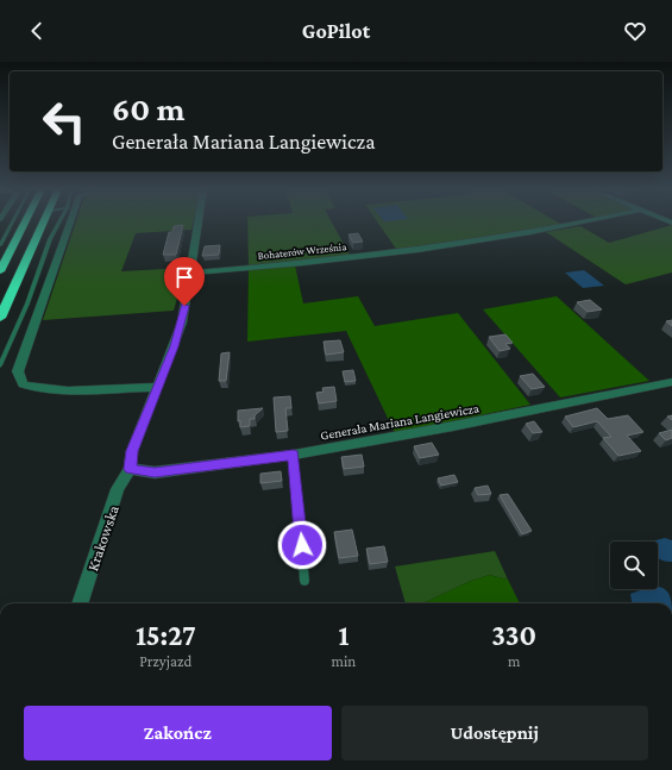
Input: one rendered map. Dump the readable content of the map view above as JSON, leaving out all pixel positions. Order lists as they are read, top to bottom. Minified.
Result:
{"streets":{"street":["Bohaterów Września","Generała Mariana Langiewicza","Krakowska"]},"crossings":[["Bohaterów Września","Krakowska"],["Generała Mariana Langiewicza","Krakowska"]],"page":{"header":"GoPilot","turn":["60 m","Generała Mariana Langiewicza"],"eta":["15:27","Przyjazd","1","min","330","m"],"buttons":["Zakończ","Udostępnij"]}}
